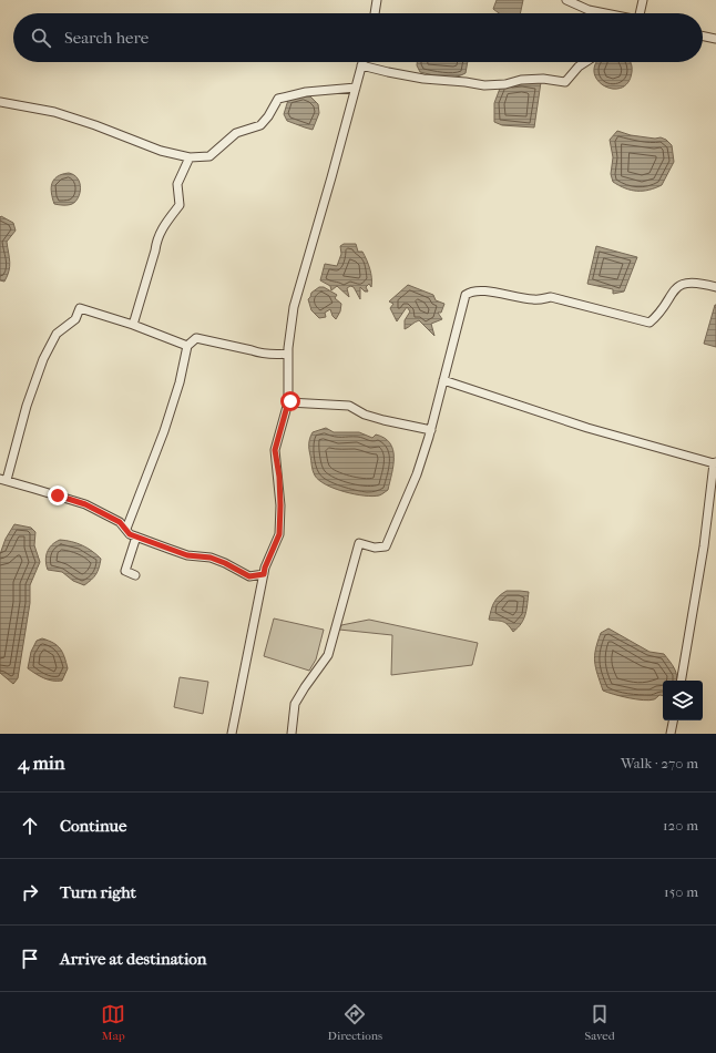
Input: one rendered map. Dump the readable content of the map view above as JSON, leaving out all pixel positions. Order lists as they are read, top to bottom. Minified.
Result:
{"page":{"search":"Search here","heading":["4 min","Walk · 270 m"],"list":[["Continue","120 m"],["Turn right","150 m"],"Arrive at destination"],"nav":["Map","Directions","Saved"]}}
